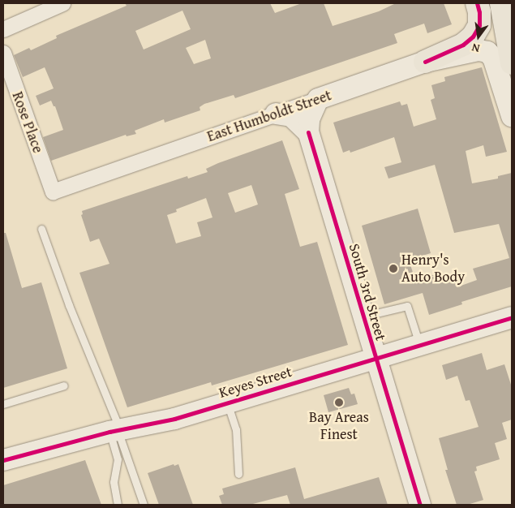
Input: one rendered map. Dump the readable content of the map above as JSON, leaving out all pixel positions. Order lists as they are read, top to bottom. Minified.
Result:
{"streets":{"street":["East Humboldt Street","Rose Place","South 3rd Street","Keyes Street"]},"crossings":[["East Humboldt Street","Rose Place"],["South 3rd Street","Keyes Street"]],"places":["Henry's Auto Body","Bay Areas Finest"],"north":"bottom"}
